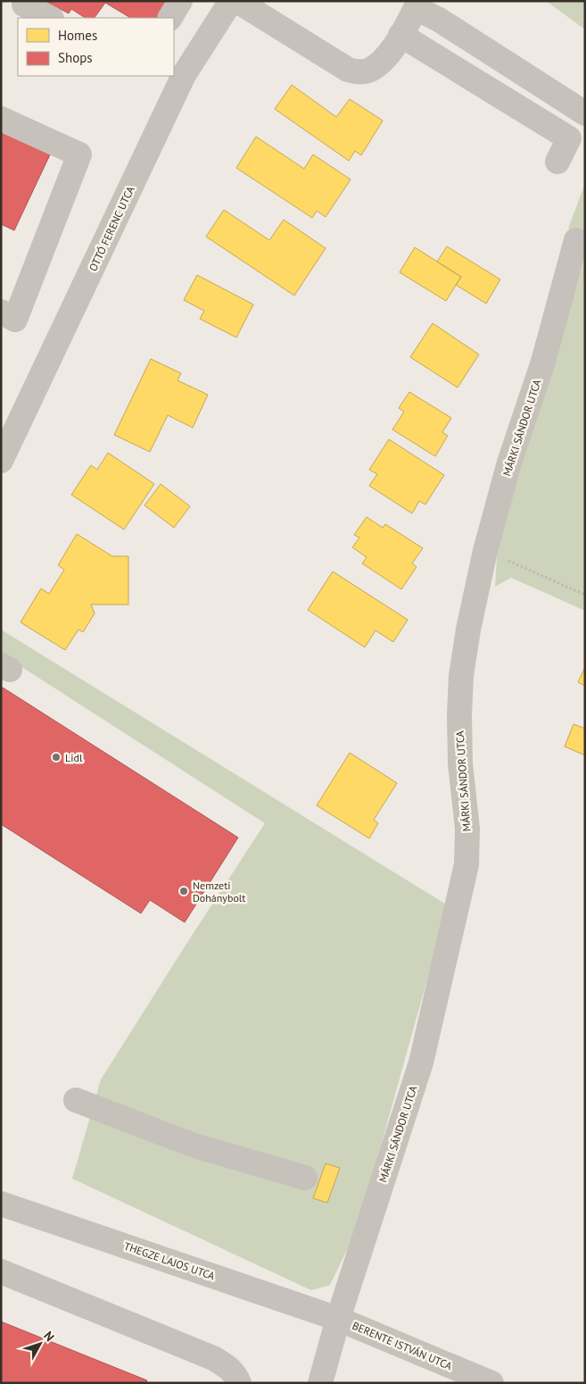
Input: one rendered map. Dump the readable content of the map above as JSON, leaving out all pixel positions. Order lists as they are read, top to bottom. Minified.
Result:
{"streets":{"street":["OTTÓ FERENC UTCA","MÁRKI SÁNDOR UTCA","THEGZE LAJOS UTCA","BERENTE ISTVÁN UTCA"]},"crossings":[["MÁRKI SÁNDOR UTCA","THEGZE LAJOS UTCA"],["MÁRKI SÁNDOR UTCA","BERENTE ISTVÁN UTCA"],["THEGZE LAJOS UTCA","BERENTE ISTVÁN UTCA"]],"places":["Lidl","Nemzeti Dohánybolt"],"legend":["Homes","Shops"],"north":"top right"}
